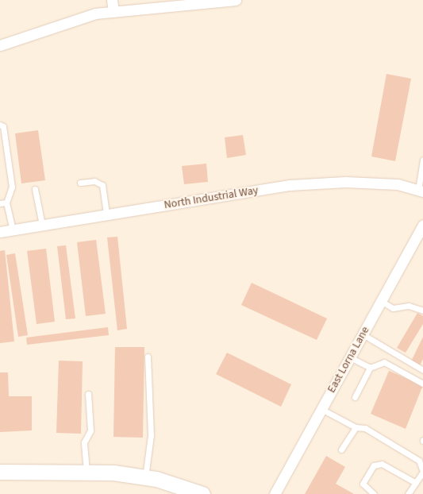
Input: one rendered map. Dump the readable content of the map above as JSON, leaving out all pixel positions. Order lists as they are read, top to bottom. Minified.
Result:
{"streets":{"street":["North Industrial Way","East Lorna Lane"]}}
